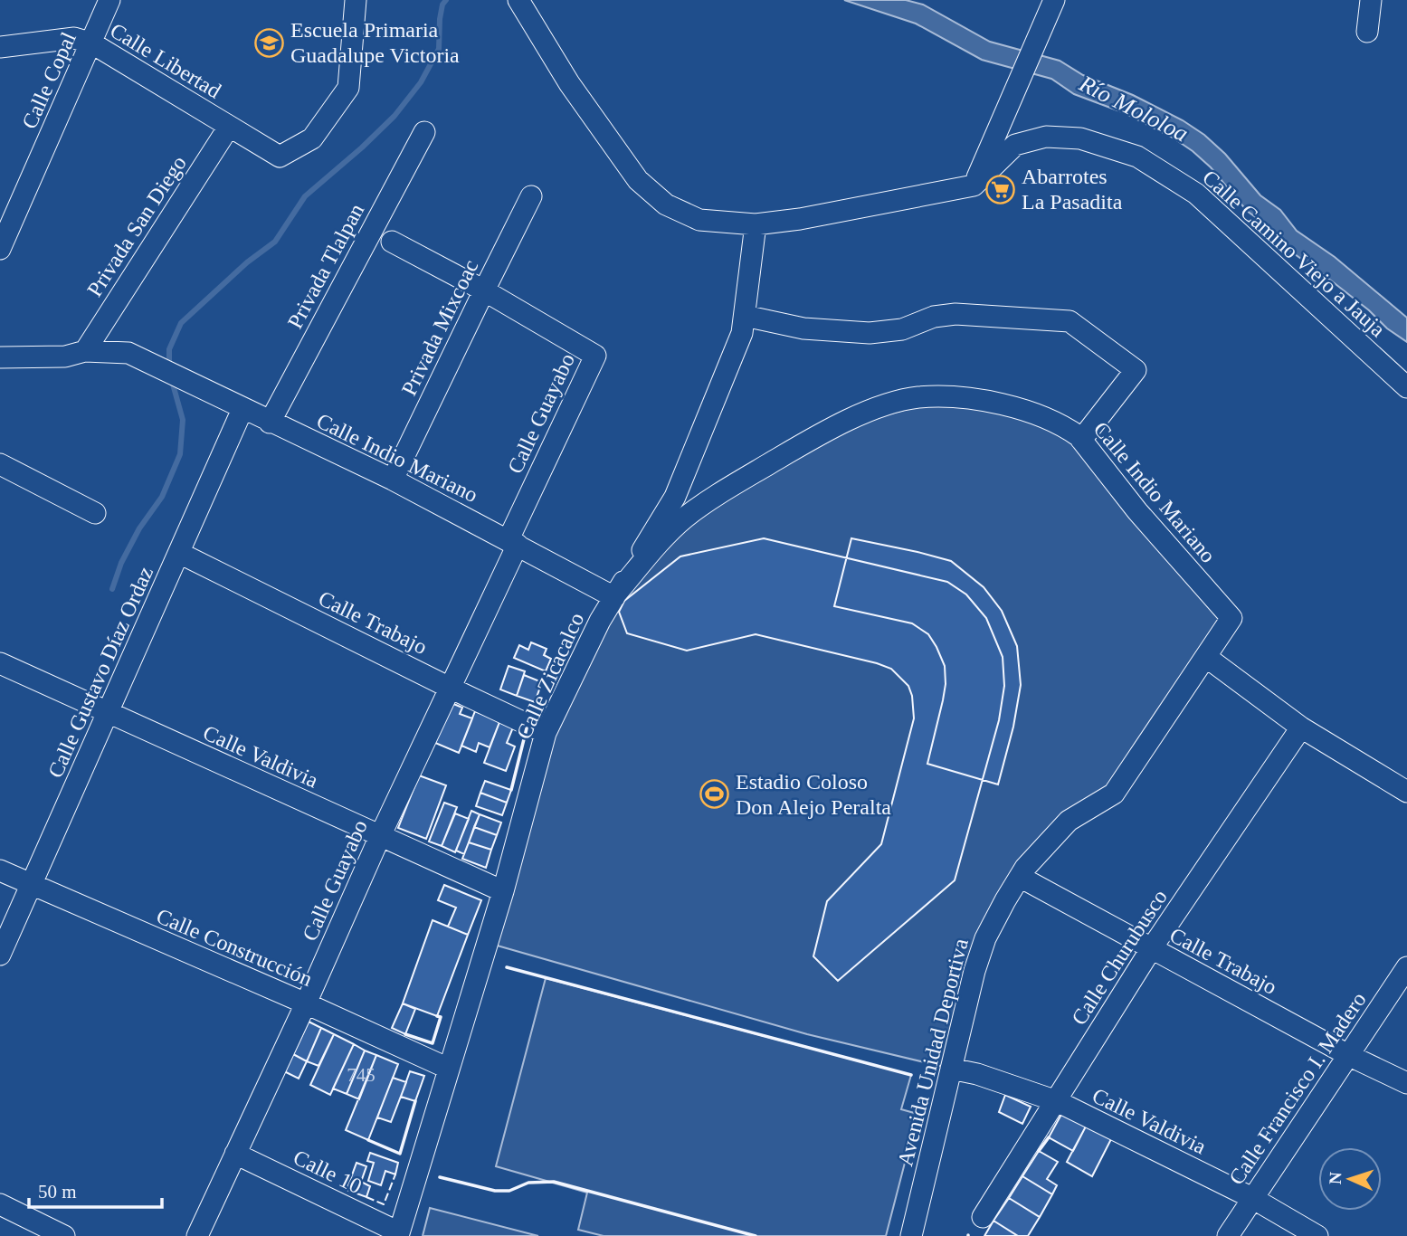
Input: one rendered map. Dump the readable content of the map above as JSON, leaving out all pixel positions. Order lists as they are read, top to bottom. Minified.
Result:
{"streets":{"street":["Calle Libertad","Calle Copal","Privada San Diego","Calle Camino Viejo a Jauja","Privada Tlalpan","Privada Mixcoac","Calle Guayabo","Calle Indio Mariano","Calle Trabajo","Calle Gustavo Díaz Ordaz","Calle Zicacalco","Calle Valdivia","Calle Construcción","Calle Churubusco","Avenida Unidad Deportiva","Calle Francisco I. Madero","Calle 10"]},"crossings":[["Calle Libertad","Calle Copal"],["Calle Libertad","Privada San Diego"],["Privada San Diego","Calle Indio Mariano"],["Privada Tlalpan","Calle Indio Mariano"],["Privada Mixcoac","Calle Guayabo"],["Privada Mixcoac","Calle Indio Mariano"],["Calle Guayabo","Calle Indio Mariano"],["Calle Guayabo","Calle Trabajo"],["Calle Guayabo","Calle Valdivia"],["Calle Guayabo","Calle Construcción"],["Calle Guayabo","Calle 10"],["Calle Indio Mariano","Calle Gustavo Díaz Ordaz"],["Calle Indio Mariano","Calle Zicacalco"],["Calle Indio Mariano","Avenida Unidad Deportiva"],["Calle Trabajo","Calle Gustavo Díaz Ordaz"],["Calle Trabajo","Calle Zicacalco"],["Calle Trabajo","Calle Churubusco"],["Calle Trabajo","Avenida Unidad Deportiva"],["Calle Trabajo","Calle Francisco I. Madero"],["Calle Gustavo Díaz Ordaz","Calle Valdivia"],["Calle Gustavo Díaz Ordaz","Calle Construcción"],["Calle Zicacalco","Calle Valdivia"],["Calle Zicacalco","Calle Construcción"],["Calle Zicacalco","Calle 10"],["Calle Valdivia","Calle Churubusco"],["Calle Valdivia","Avenida Unidad Deportiva"],["Calle Valdivia","Calle Francisco I. Madero"]],"water":["Río Mololoa"],"places":{"school or university":["Escuela Primaria Guadalupe Victoria"],"supermarket":["Abarrotes La Pasadita"],"sports":["Estadio Coloso Don Alejo Peralta"]},"house_numbers":["745"],"scale_bar":"50 m","north":"left"}
